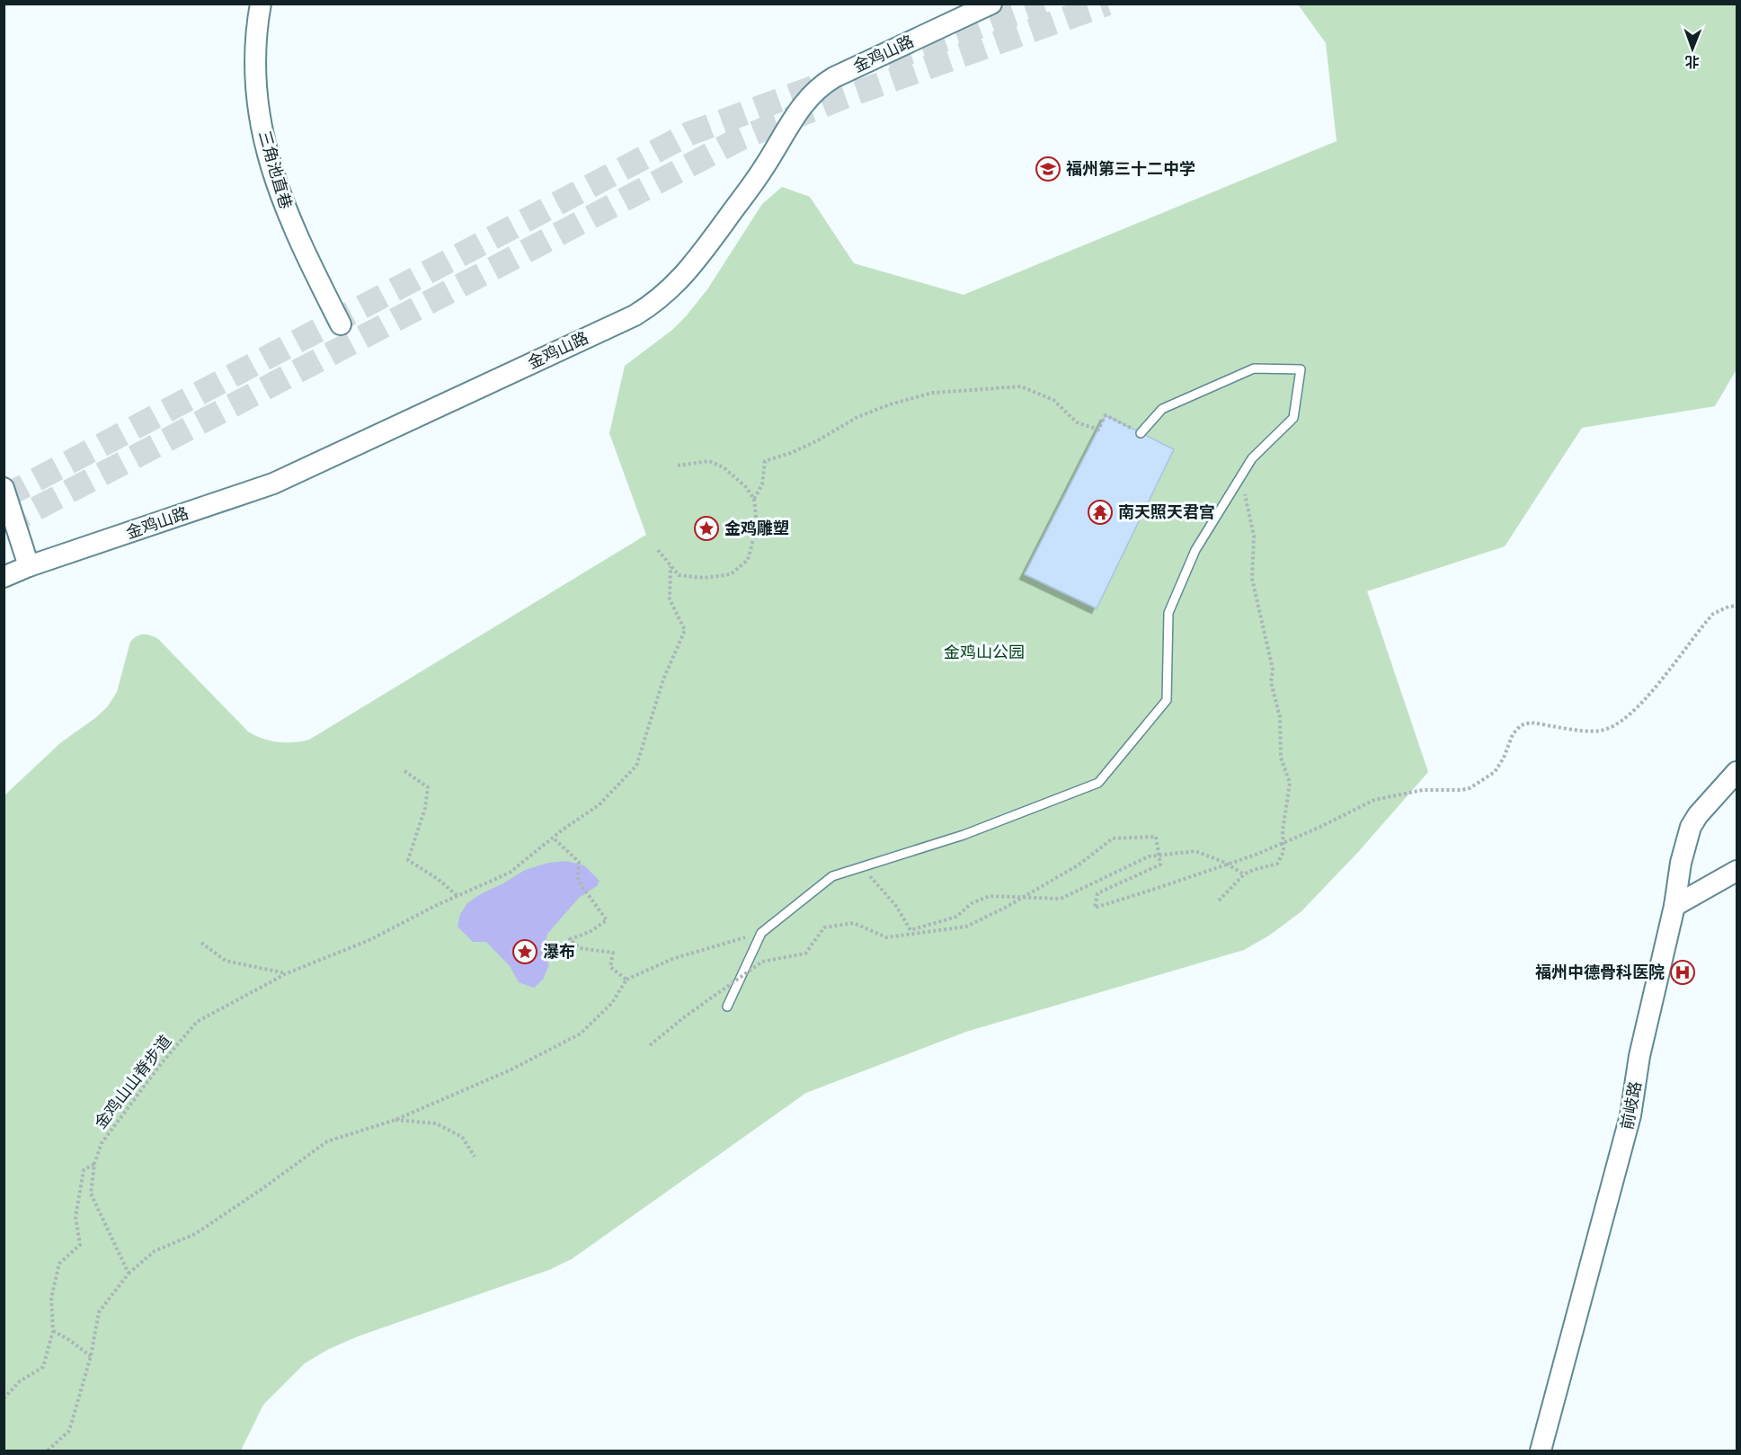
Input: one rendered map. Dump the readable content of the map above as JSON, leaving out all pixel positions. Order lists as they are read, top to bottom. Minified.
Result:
{"streets":{"street":["金鸡山路","三角池直巷","前岐路"],"path":["金鸡山山脊步道"]},"parks":["金鸡山公园"],"places":{"school or university":["福州第三十二中学"],"temple":["南天照天君宫"],"place":["金鸡雕塑","瀑布"],"hospital":["福州中德骨科医院"]},"north":"bottom"}
